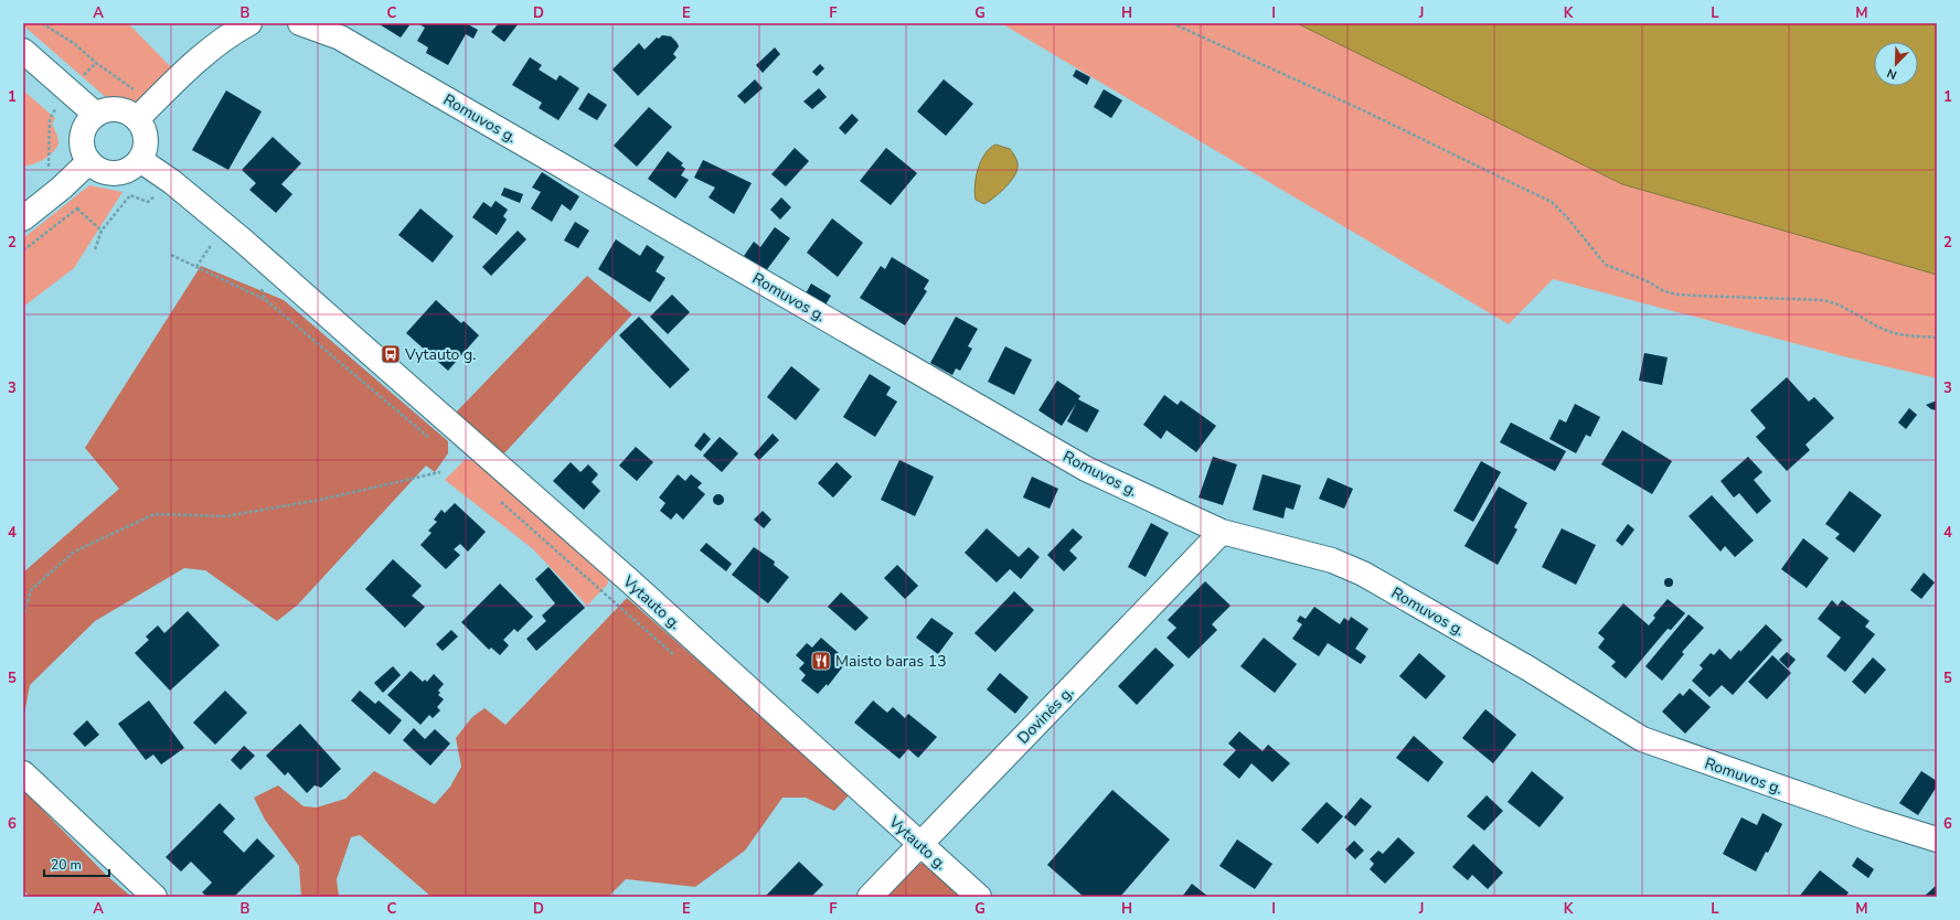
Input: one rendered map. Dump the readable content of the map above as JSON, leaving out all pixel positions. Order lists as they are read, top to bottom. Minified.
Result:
{"streets":{"street":["Romuvos g.","Vytauto g.","Dovinės g."]},"crossings":[["Romuvos g.","Dovinės g."],["Vytauto g.","Dovinės g."]],"places":{"bus stop":["Vytauto g."],"restaurant":["Maisto baras 13"]},"scale_bar":"20 m","north":"bottom left","grid":{"columns":["A","B","C","D","E","F","G","H","I","J","K","L","M"],"rows":["1","2","3","4","5","6"]}}
